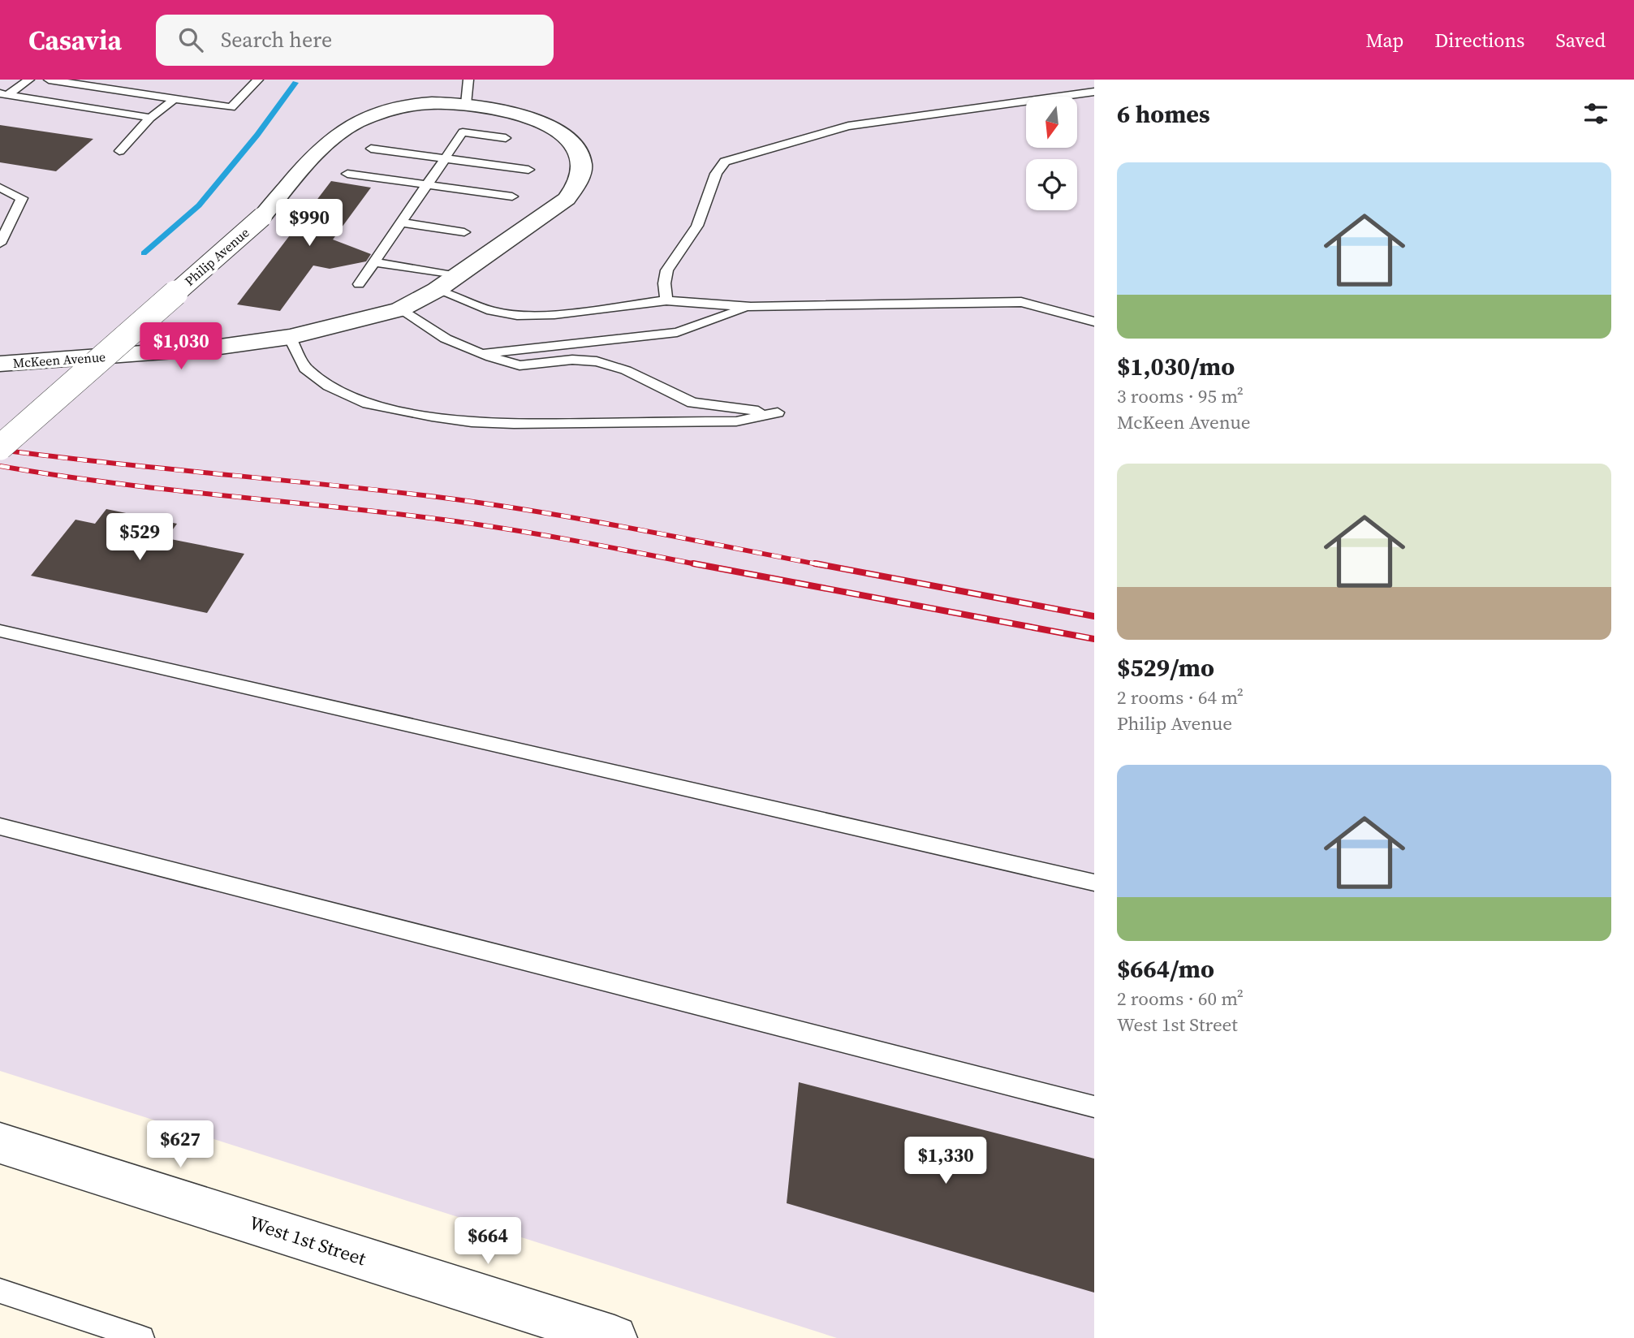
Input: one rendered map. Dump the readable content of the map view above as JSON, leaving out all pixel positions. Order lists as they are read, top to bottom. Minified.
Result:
{"streets":{"street":["Philip Avenue","McKeen Avenue","West 1st Street"]},"crossings":[["Philip Avenue","McKeen Avenue"]],"north":"bottom","page":{"header":"Casavia","search":"Search here","nav":["Map","Directions","Saved"],"heading":"6 homes","list":[{"name":"$1,030/mo","note":"3 rooms · 95 m² · McKeen Avenue"},{"name":"$529/mo","note":"2 rooms · 64 m² · Philip Avenue"},{"name":"$664/mo","note":"2 rooms · 60 m² · West 1st Street"}],"price":["$990","$1,030","$529","$627","$1,330","$664"]}}
